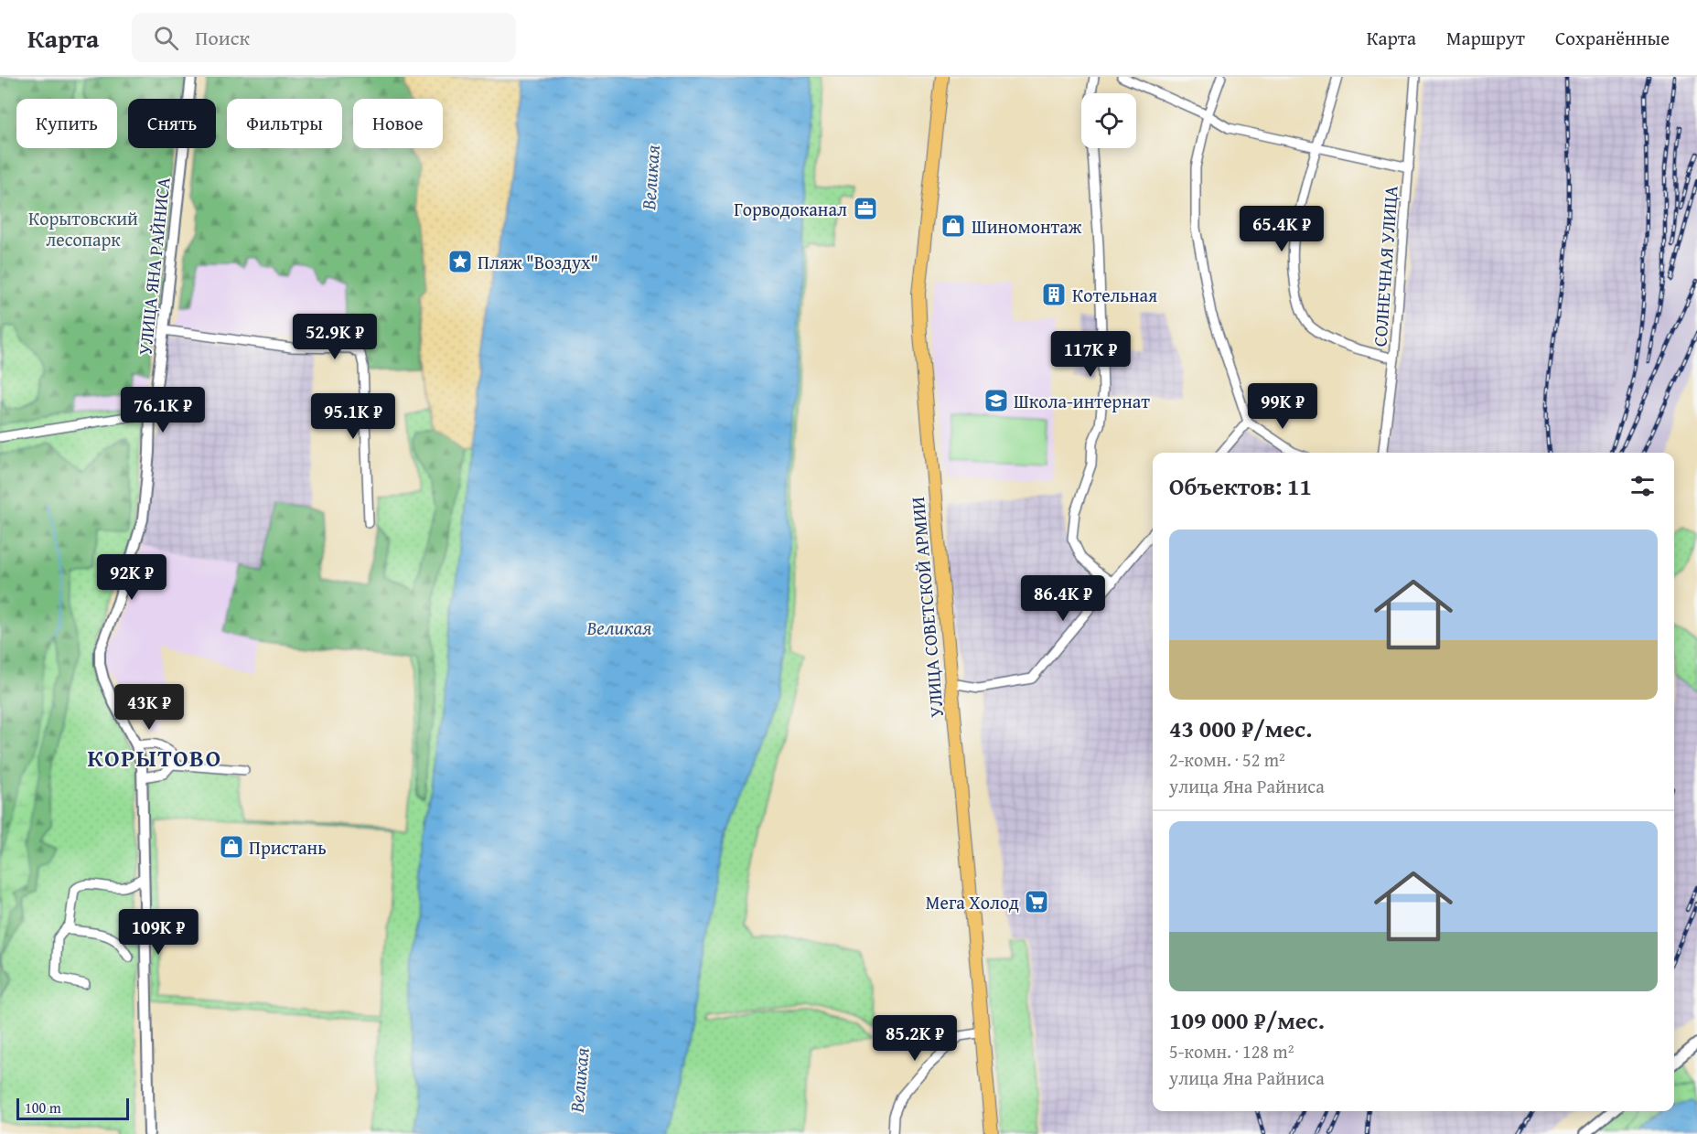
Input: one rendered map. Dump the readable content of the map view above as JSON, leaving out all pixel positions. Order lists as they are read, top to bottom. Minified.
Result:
{"streets":{"main road":["УЛИЦА СОВЕТСКОЙ АРМИИ"],"street":["УЛИЦА ЯНА РАЙНИСА","СОЛНЕЧНАЯ УЛИЦА"]},"districts":["КОРЫТОВО"],"water":["Великая"],"parks":["Корытовский лесопарк"],"places":{"office":["Горводоканал"],"shop":["Шиномонтаж","Пристань"],"place":["Пляж \"Воздух\""],"building":["Котельная"],"school or university":["Школа-интернат"],"supermarket":["Мега Холод"]},"scale_bar":"100 m","page":{"header":"Карта","search":"Поиск","nav":["Карта","Маршрут","Сохранённые"],"chip":["Купить","Снять","Фильтры","Новое"],"price":["65.4K ₽","52.9K ₽","117K ₽","99K ₽","76.1K ₽","95.1K ₽","92K ₽","86.4K ₽","43K ₽","109K ₽","85.2K ₽"],"heading":"Объектов: 11","list":[{"name":"43 000 ₽/мес.","note":"2-комн. · 52 m² · улица Яна Райниса"},{"name":"109 000 ₽/мес.","note":"5-комн. · 128 m² · улица Яна Райниса"}],"scale":"100 m"}}
